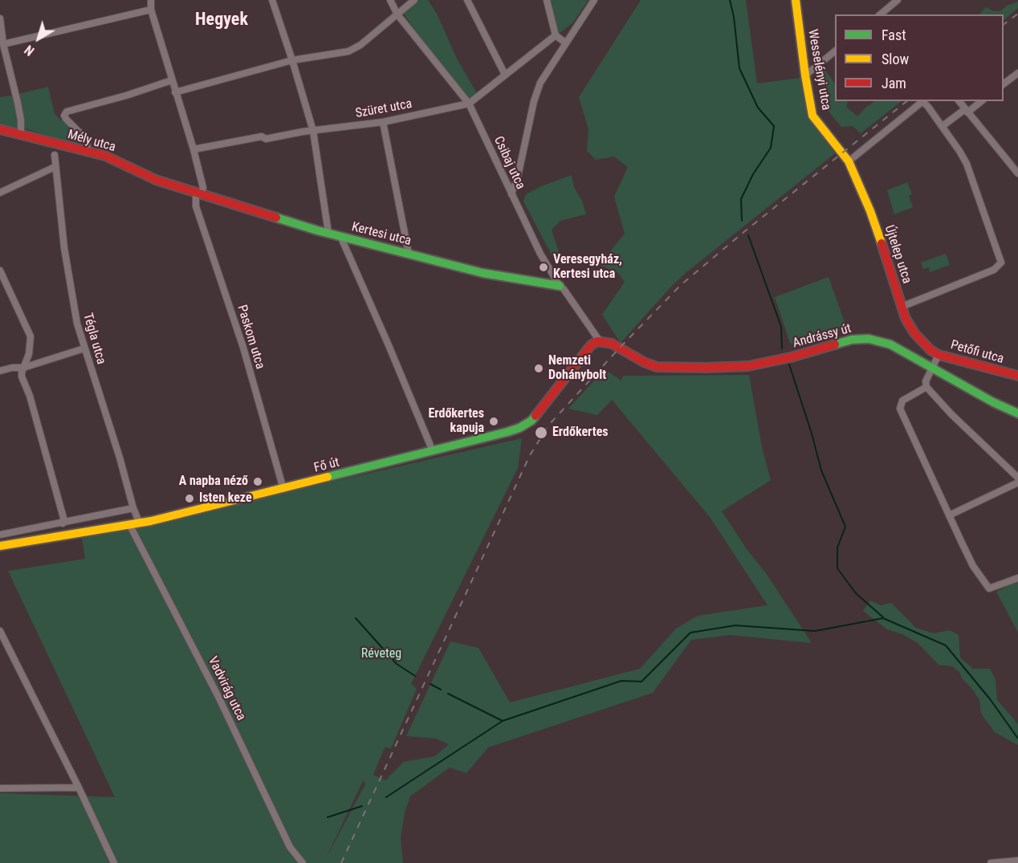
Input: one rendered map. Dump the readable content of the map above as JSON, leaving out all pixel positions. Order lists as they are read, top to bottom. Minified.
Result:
{"streets":{"main road":["Wesselényi utca","Mély utca","Kertesi utca","Újtelep utca","Andrássy út","Petőfi utca","Fő út"],"street":["Szüret utca","Csibaj utca","Paskom utca","Tégla utca","Vadvirág utca"]},"crossings":[["Wesselényi utca","Újtelep utca"],["Szüret utca","Csibaj utca"],["Szüret utca","Paskom utca"],["Mély utca","Kertesi utca"],["Mély utca","Paskom utca"],["Csibaj utca","Kertesi utca"],["Csibaj utca","Andrássy út"],["Csibaj utca","Fő út"],["Kertesi utca","Paskom utca"],["Újtelep utca","Petőfi utca"],["Andrássy út","Fő út"],["Paskom utca","Fő út"],["Tégla utca","Fő út"],["Fő út","Vadvirág utca"]],"districts":["Hegyek"],"parks":["Réveteg"],"places":["Veresegyház, Kertesi utca","Nemzeti Dohánybolt","Erdőkertes kapuja","Erdőkertes","A napba néző","Isten keze"],"legend":["Fast","Slow","Jam"],"north":"bottom left"}
